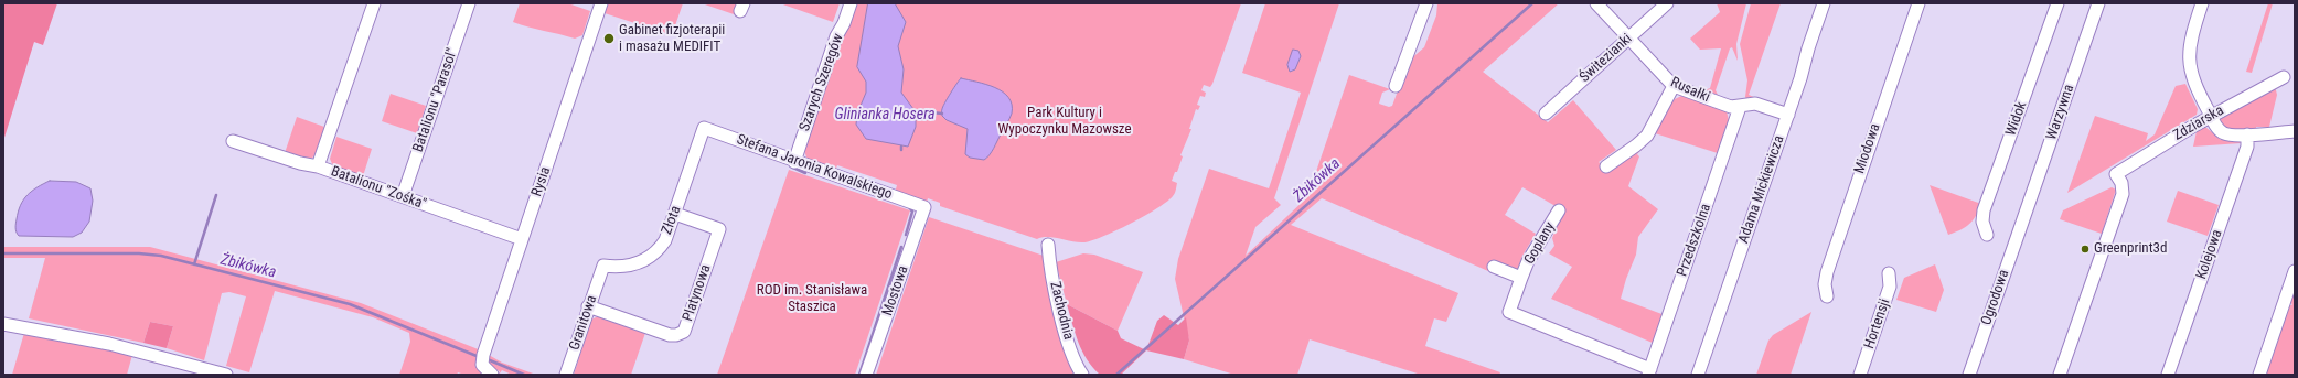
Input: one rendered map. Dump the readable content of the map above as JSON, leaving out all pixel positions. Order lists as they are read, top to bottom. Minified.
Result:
{"streets":{"street":["Świtezianki","Szarych Szeregów","Rusałki","Batalionu \"Parasol\"","Warzywna","Widok","Zdziarska","Miodowa","Stefana Jaronia Kowalskiego","Rysia","Batalionu \"Zośka\"","Adama Mickiewicza","Złota","Przedszkolna","Goplany","Kolejowa","Mostowa","Platynowa","Ogrodowa","Zachodnia","Granitowa","Hortensji"]},"crossings":[["Świtezianki","Rusałki"],["Szarych Szeregów","Stefana Jaronia Kowalskiego"],["Rusałki","Adama Mickiewicza"],["Rusałki","Przedszkolna"],["Batalionu \"Parasol\"","Batalionu \"Zośka\""],["Warzywna","Ogrodowa"],["Stefana Jaronia Kowalskiego","Złota"],["Stefana Jaronia Kowalskiego","Mostowa"],["Rysia","Batalionu \"Zośka\""],["Złota","Platynowa"],["Złota","Granitowa"],["Platynowa","Granitowa"]],"water":["Glinianka Hosera","Żbikówka"],"parks":["Park Kultury i Wypoczynku Mazowsze","ROD im. Stanisława Staszica"],"places":["Gabinet fizjoterapii i masażu MEDIFIT","Greenprint3d"]}
